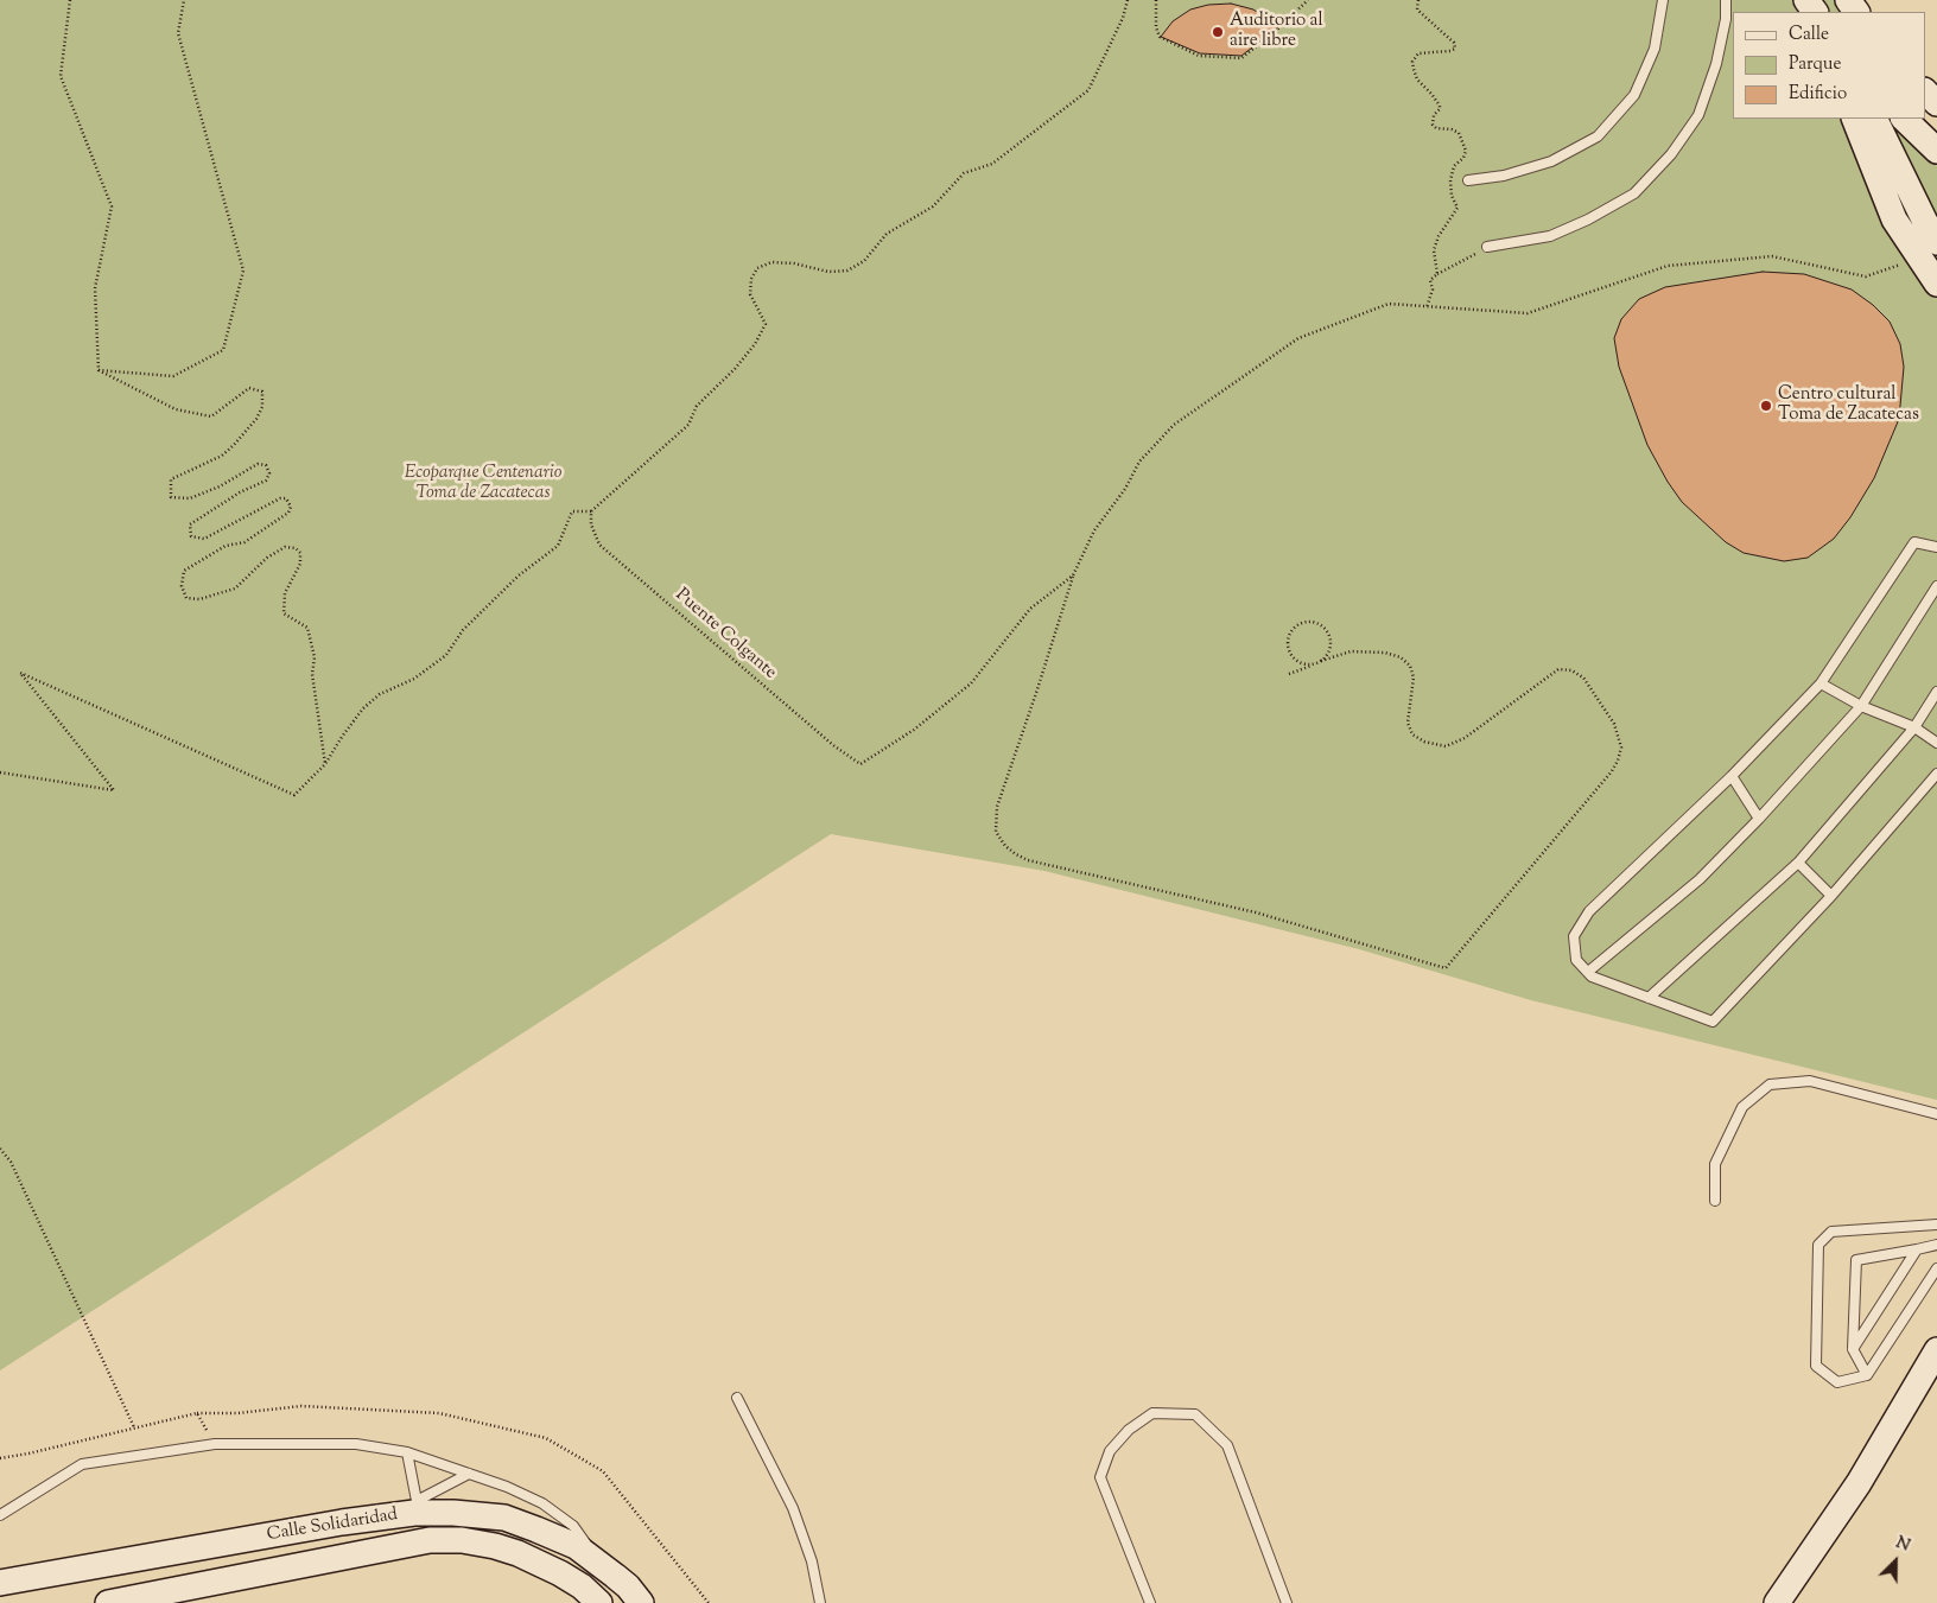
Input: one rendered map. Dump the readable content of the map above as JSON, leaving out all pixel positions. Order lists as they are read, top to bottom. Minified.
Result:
{"streets":{"main road":["Calle Solidaridad"],"path":["Puente Colgante"]},"parks":["Ecoparque Centenario Toma de Zacatecas"],"places":["Auditorio al aire libre","Centro cultural Toma de Zacatecas"],"legend":["Calle","Parque","Edificio"],"north":"top right"}
